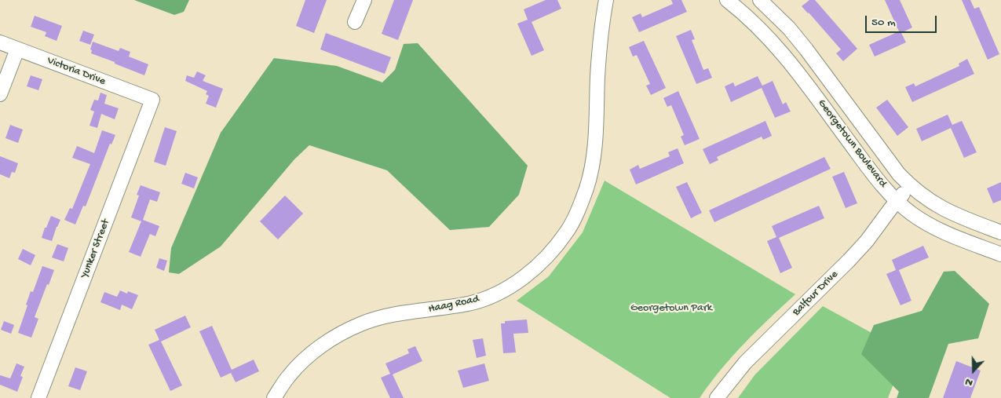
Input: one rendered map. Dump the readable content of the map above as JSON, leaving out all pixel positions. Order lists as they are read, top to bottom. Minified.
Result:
{"streets":{"street":["Victoria Drive","Georgetown Boulevard","Yunker Street","Balfour Drive","Haag Road"]},"crossings":[["Victoria Drive","Yunker Street"],["Georgetown Boulevard","Balfour Drive"]],"parks":["Georgetown Park"],"scale_bar":"50 m","north":"bottom"}
